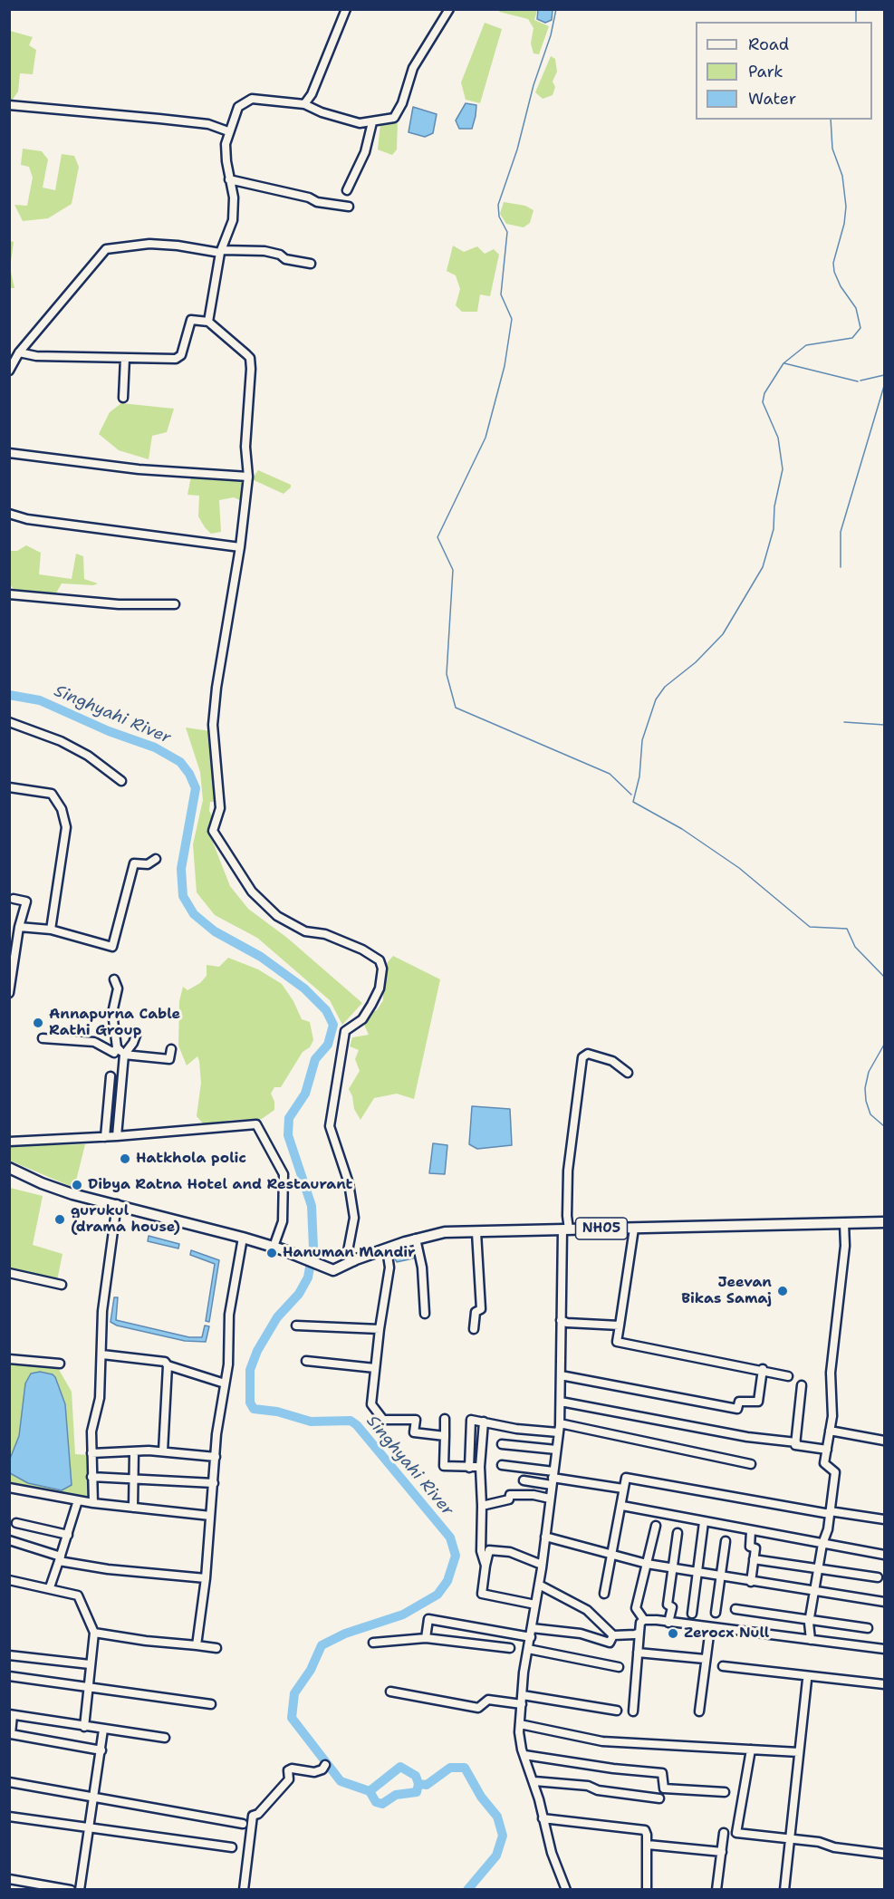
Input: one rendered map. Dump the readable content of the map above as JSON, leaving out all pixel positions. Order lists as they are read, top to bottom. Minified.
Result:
{"streets":{"main road":["NH05"]},"water":["Singhyahi River"],"places":["Annapurna Cable Rathi Group","Hatkhola polic","Dibya Ratna Hotel and Restaurant","gurukul (drama house)","Hanuman Mandir","Jeevan Bikas Samaj","Zerocx Null"],"legend":["Road","Park","Water"]}
